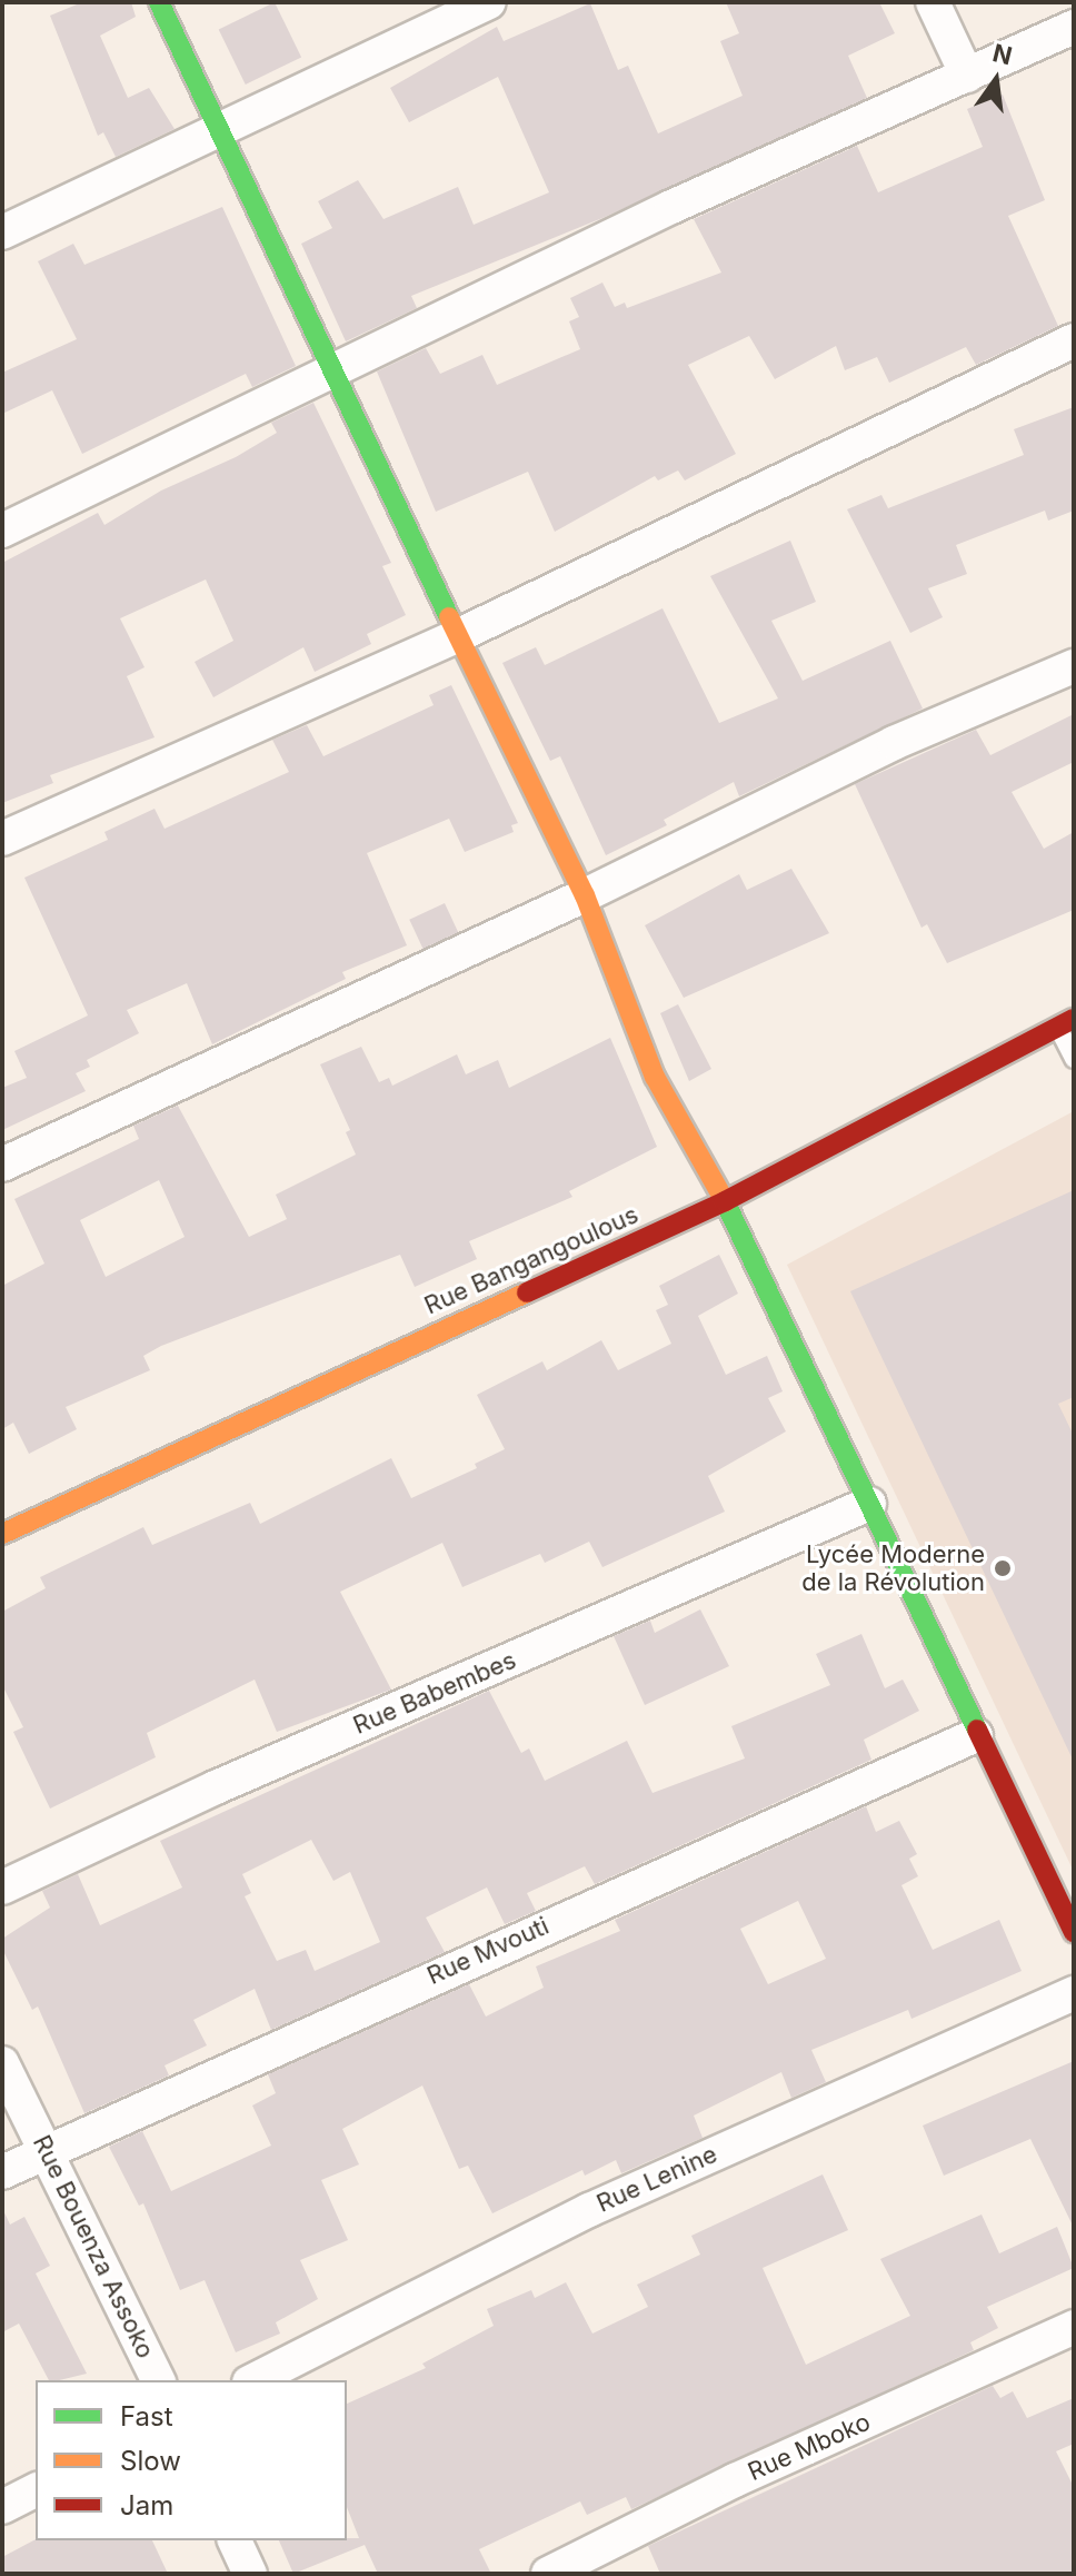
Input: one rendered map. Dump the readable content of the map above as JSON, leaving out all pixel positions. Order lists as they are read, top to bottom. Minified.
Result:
{"streets":{"street":["Rue Bangangoulous","Rue Babembes","Rue Mvouti","Rue Lenine","Rue Bouenza Assoko","Rue Mboko"]},"crossings":[["Rue Mvouti","Rue Bouenza Assoko"]],"places":["Lycée Moderne de la Révolution"],"legend":["Fast","Slow","Jam"],"north":"top"}
